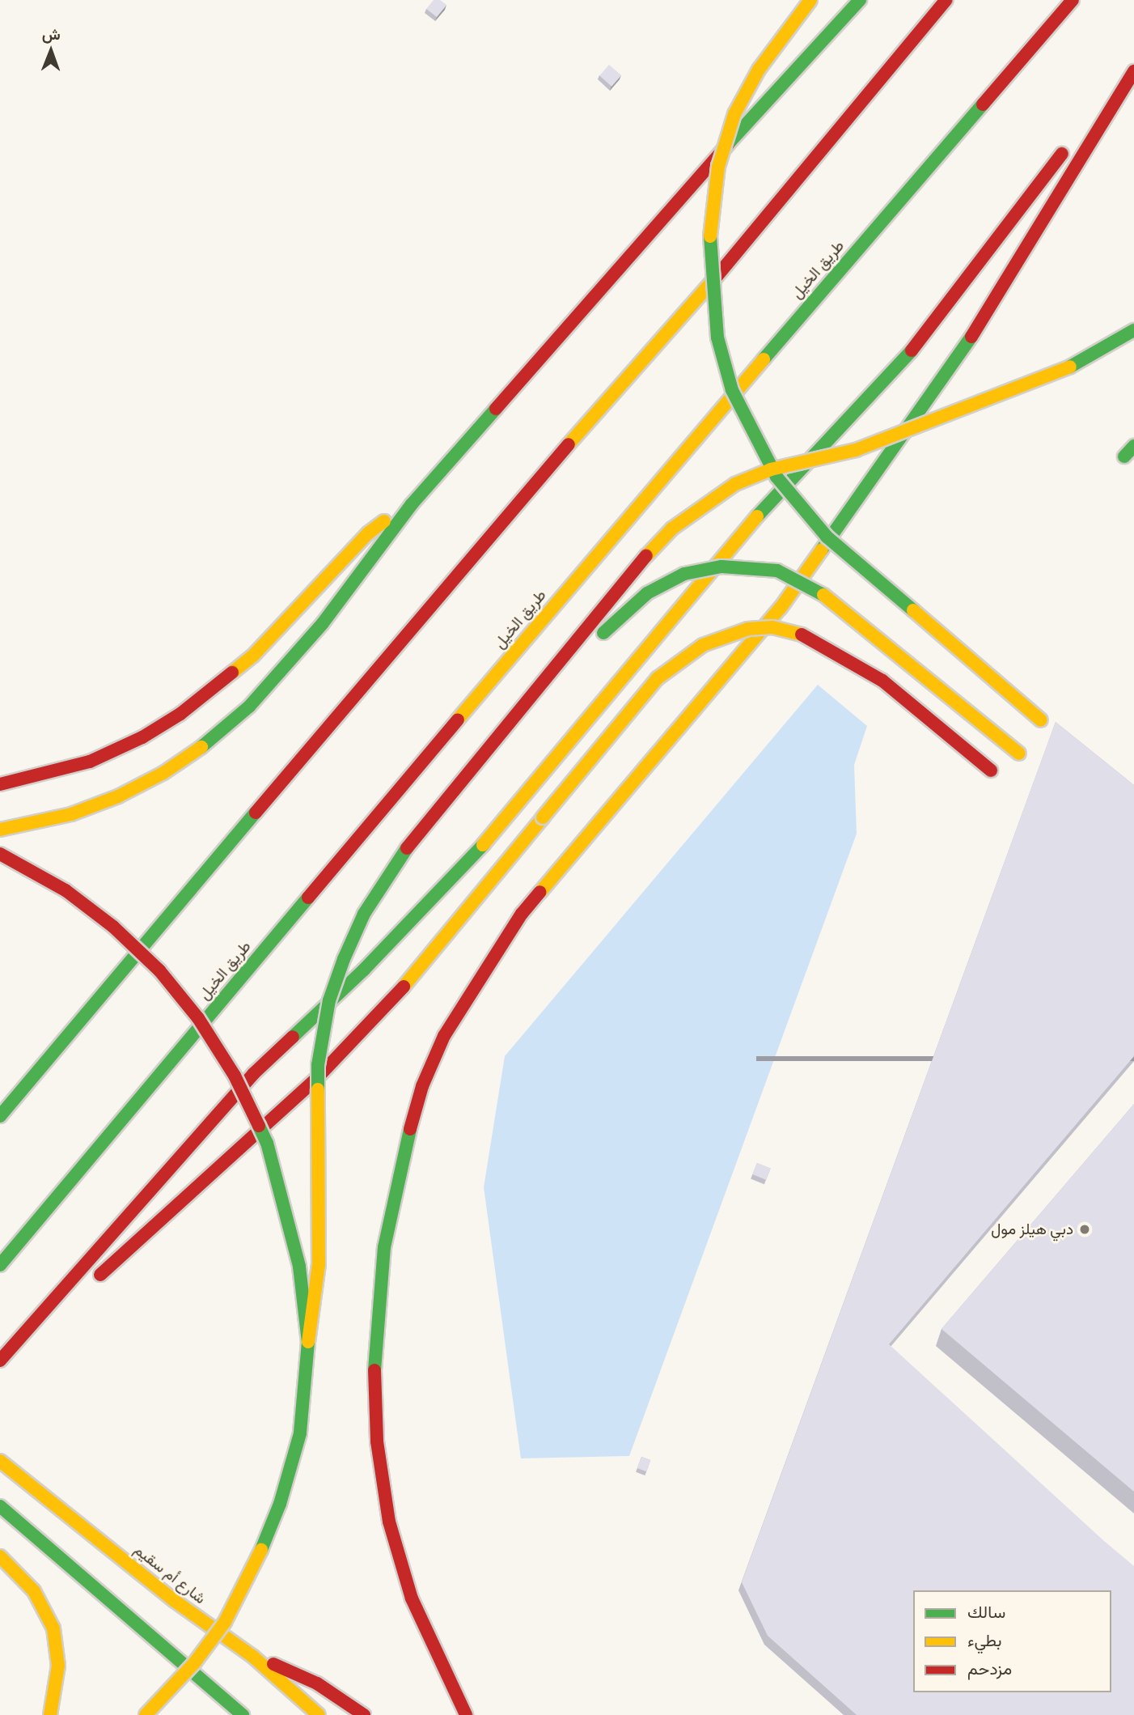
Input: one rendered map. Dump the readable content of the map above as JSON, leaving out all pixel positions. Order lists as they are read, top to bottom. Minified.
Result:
{"streets":{"main road":["طريق الخيل","شارع أم سقيم"]},"places":["دبي هيلز مول"],"legend":["سالك","بطيء","مزدحم"],"north":"top"}
